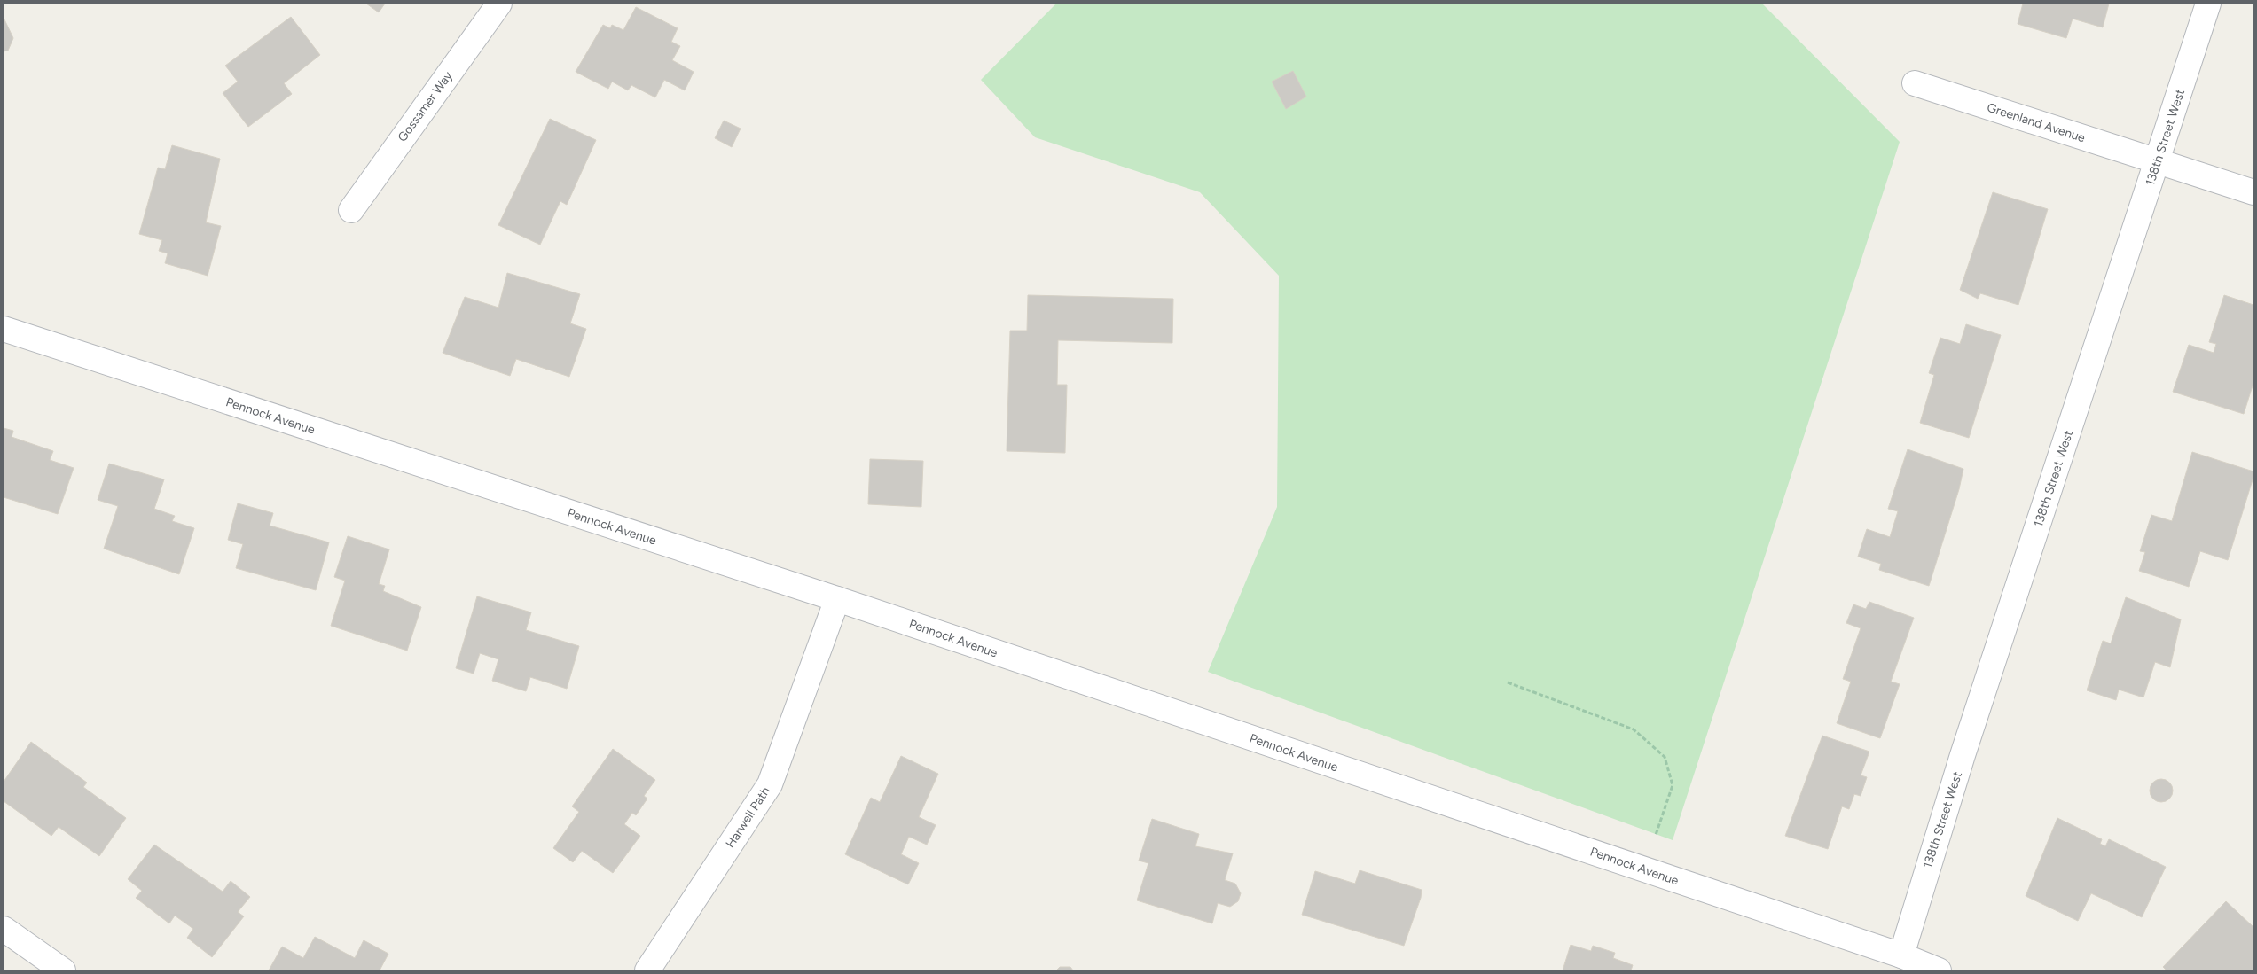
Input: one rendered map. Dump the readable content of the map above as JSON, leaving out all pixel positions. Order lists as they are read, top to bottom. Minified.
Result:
{"streets":{"street":["Gossamer Way","Greenland Avenue","138th Street West","Pennock Avenue","Harwell Path"]},"crossings":[["Greenland Avenue","138th Street West"],["138th Street West","Pennock Avenue"],["Pennock Avenue","Harwell Path"]]}
